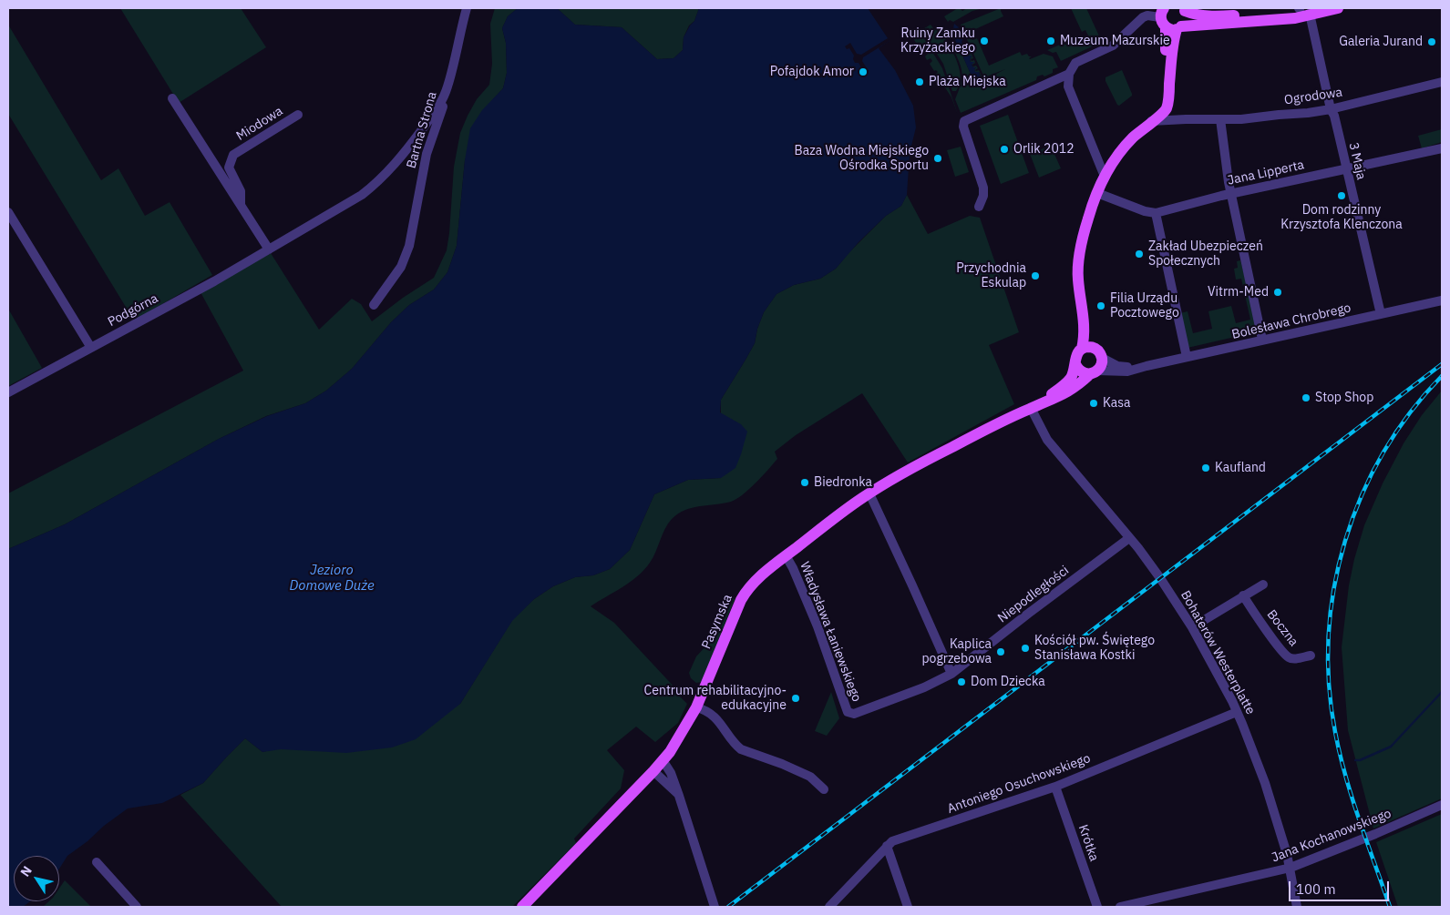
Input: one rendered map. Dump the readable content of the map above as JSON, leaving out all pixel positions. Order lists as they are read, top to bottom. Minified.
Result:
{"streets":{"main road":["Pasymska"],"street":["Ogrodowa","Miodowa","Bartna Strona","3 Maja","Jana Lipperta","Podgórna","Bolesława Chrobrego","Niepodległości","Boczna","Władysława Łaniewskiego","Bohaterów Westerplatte","Antoniego Osuchowskiego","Jana Kochanowskiego","Krótka"]},"crossings":[["Ogrodowa","3 Maja"],["Bartna Strona","Podgórna"],["3 Maja","Jana Lipperta"],["3 Maja","Bolesława Chrobrego"],["Bolesława Chrobrego","Pasymska"],["Niepodległości","Władysława Łaniewskiego"],["Niepodległości","Bohaterów Westerplatte"],["Pasymska","Władysława Łaniewskiego"],["Pasymska","Bohaterów Westerplatte"],["Bohaterów Westerplatte","Antoniego Osuchowskiego"],["Bohaterów Westerplatte","Jana Kochanowskiego"],["Antoniego Osuchowskiego","Krótka"]],"water":["Jezioro Domowe Duże"],"places":["Ruiny Zamku Krzyżackiego","Muzeum Mazurskie","Galeria Jurand","Pofajdok Amor","Plaża Miejska","Orlik 2012","Baza Wodna Miejskiego Ośrodka Sportu","Dom rodzinny Krzysztofa Klenczona","Zakład Ubezpieczeń Społecznych","Przychodnia Eskulap","Vitrm-Med","Filia Urządu Pocztowego","Stop Shop","Kasa","Kaufland","Biedronka","Kościół pw. Świętego Stanisława Kostki","Kaplica pogrzebowa","Dom Dziecka","Centrum rehabilitacyjno- edukacyjne"],"scale_bar":"100 m","north":"top left"}
